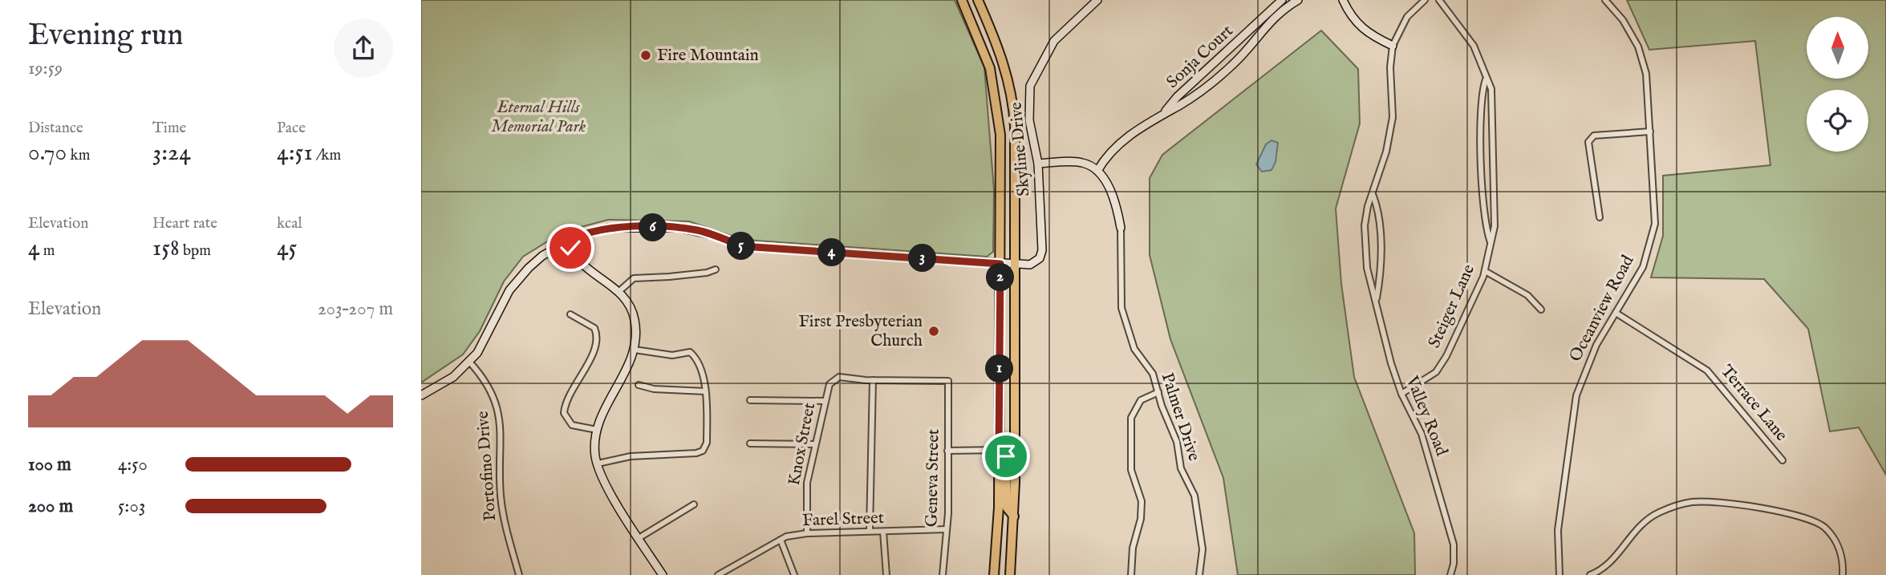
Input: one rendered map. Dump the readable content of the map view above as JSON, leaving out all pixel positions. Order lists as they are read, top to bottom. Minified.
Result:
{"streets":{"street":["Sonja Court","Skyline Drive","Steiger Lane","Oceanview Road","Terrace Lane","Valley Road","Palmer Drive","Knox Street","Portofino Drive","Geneva Street","Farel Street"]},"crossings":[["Sonja Court","Palmer Drive"],["Steiger Lane","Valley Road"],["Oceanview Road","Terrace Lane"],["Knox Street","Geneva Street"],["Knox Street","Farel Street"],["Geneva Street","Farel Street"]],"parks":["Eternal Hills Memorial Park"],"places":["Fire Mountain","First Presbyterian Church"],"north":"top","page":{"heading":["Evening run","19:59"],"stats":[["Distance","0.70 km"],["Time","3:24"],["Pace","4:51 /km"],["Elevation","4 m"],["Heart rate","158 bpm"],["kcal","45"]],"pins":["6","5","4","3","2","1"],"chart":["Elevation","203–207 m"],"list":[{"name":"100 m","note":"4:50"},{"name":"200 m","note":"5:03"}]}}
